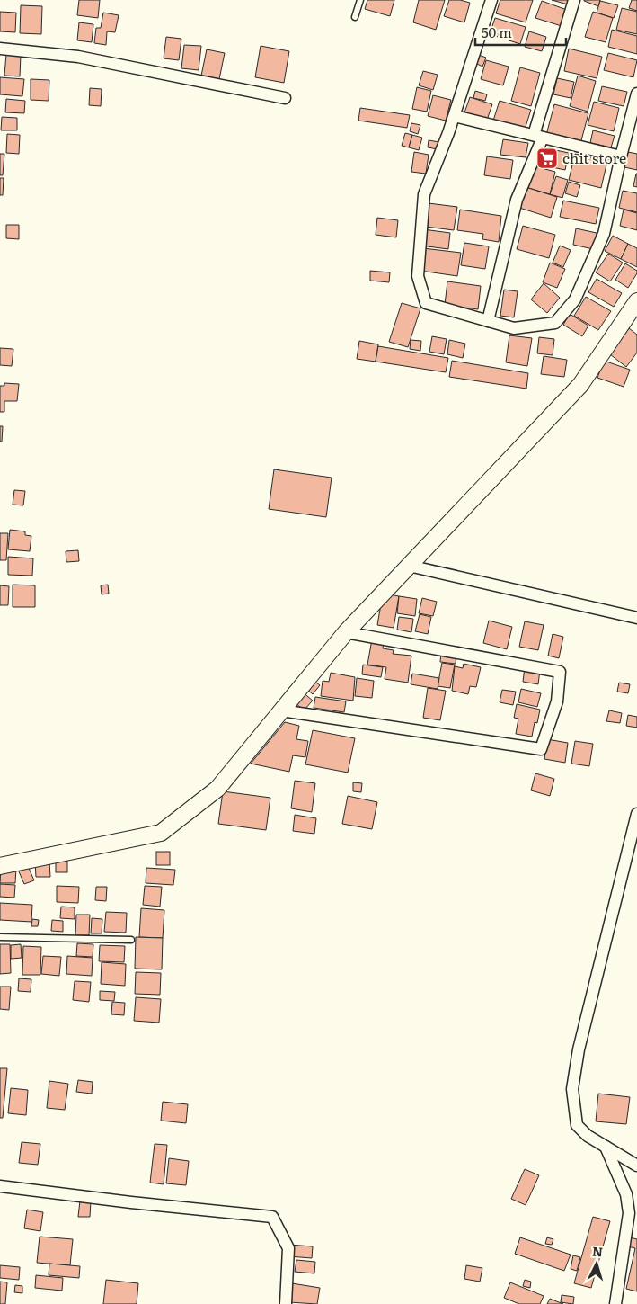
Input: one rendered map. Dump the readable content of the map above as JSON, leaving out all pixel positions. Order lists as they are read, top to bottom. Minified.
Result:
{"places":{"supermarket":["chit store"]},"scale_bar":"50 m","north":"top"}
